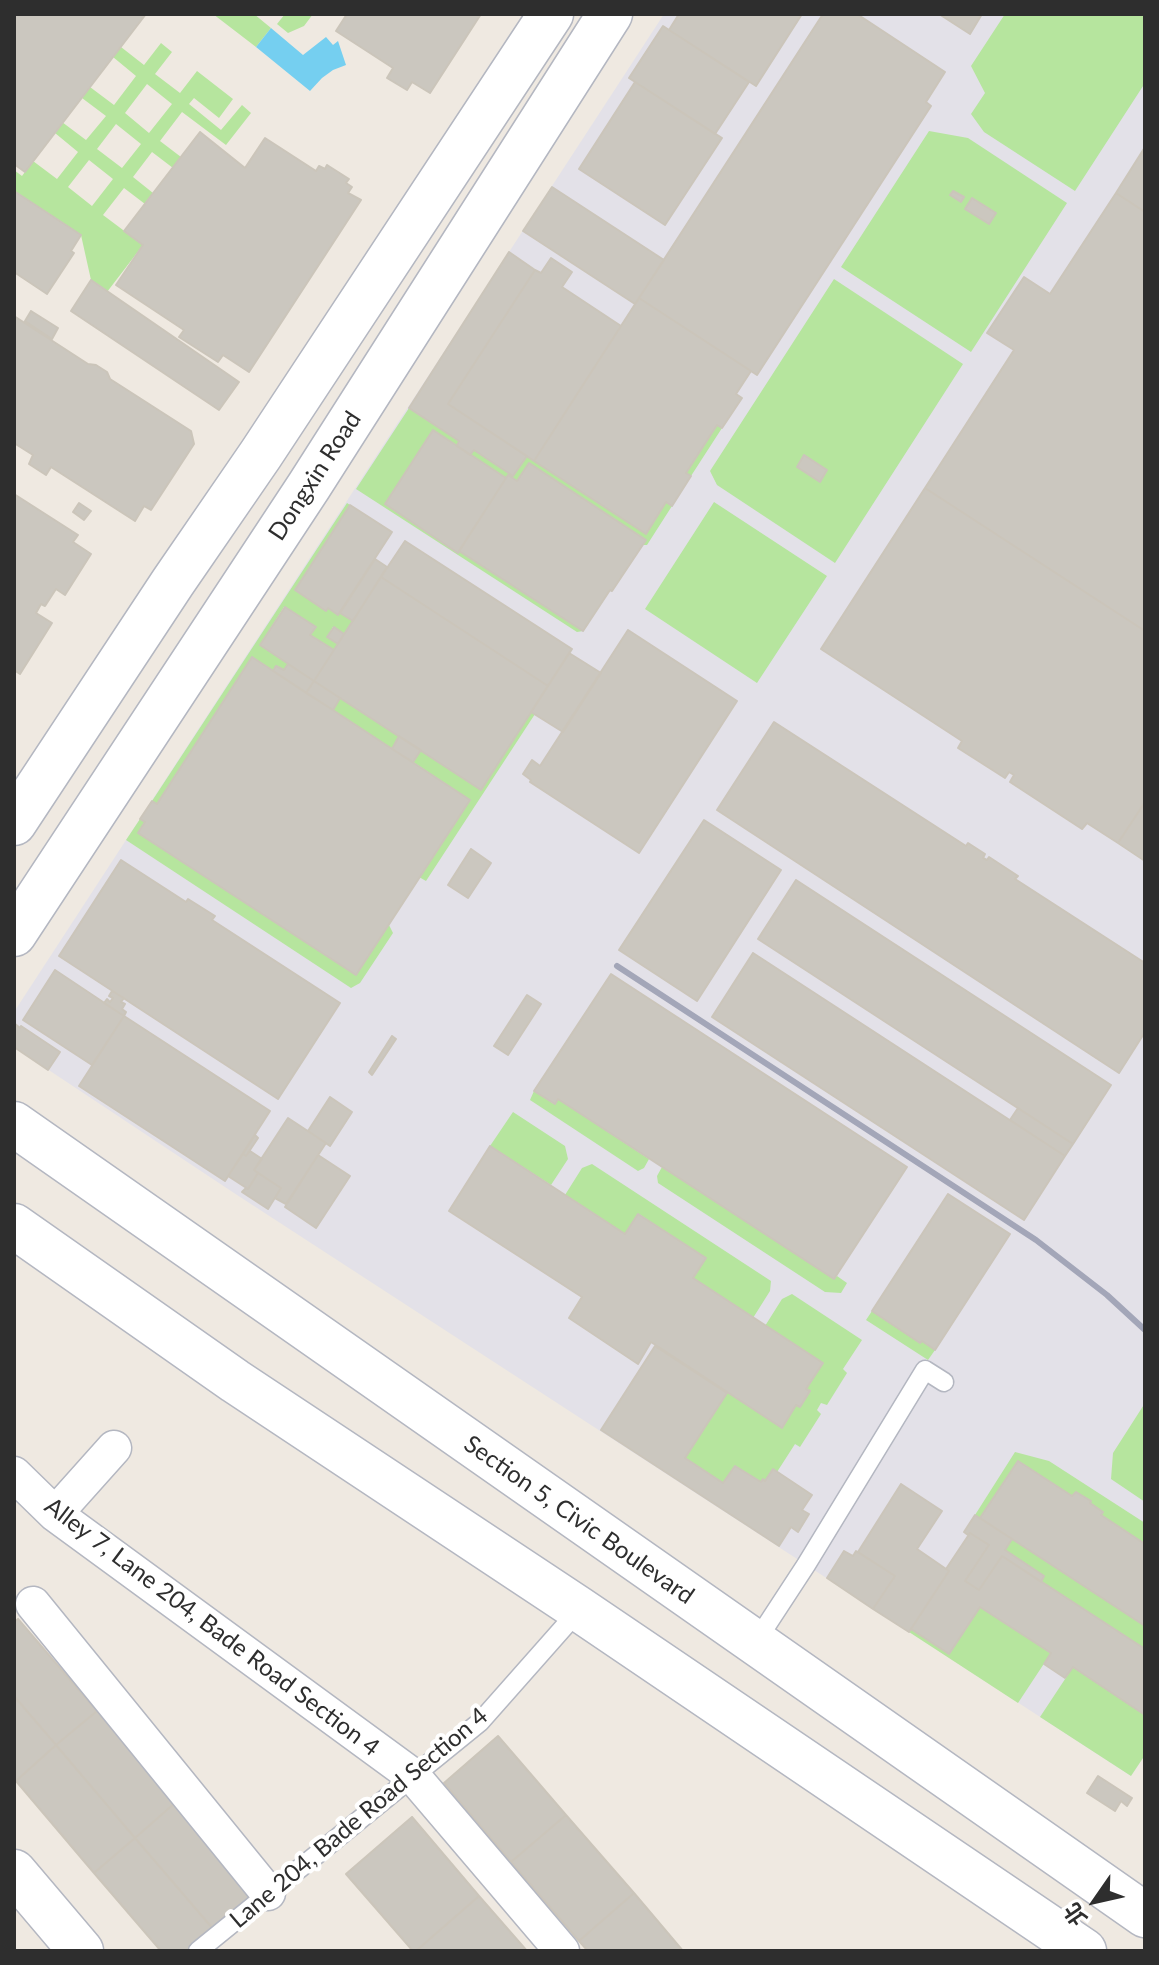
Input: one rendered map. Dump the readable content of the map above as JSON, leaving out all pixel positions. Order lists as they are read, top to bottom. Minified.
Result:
{"streets":{"street":["Dongxin Road","Section 5, Civic Boulevard","Alley 7, Lane 204, Bade Road Section 4"],"lane":["Lane 204, Bade Road Section 4"]},"crossings":[["Alley 7, Lane 204, Bade Road Section 4","Lane 204, Bade Road Section 4"]],"north":"bottom left"}
